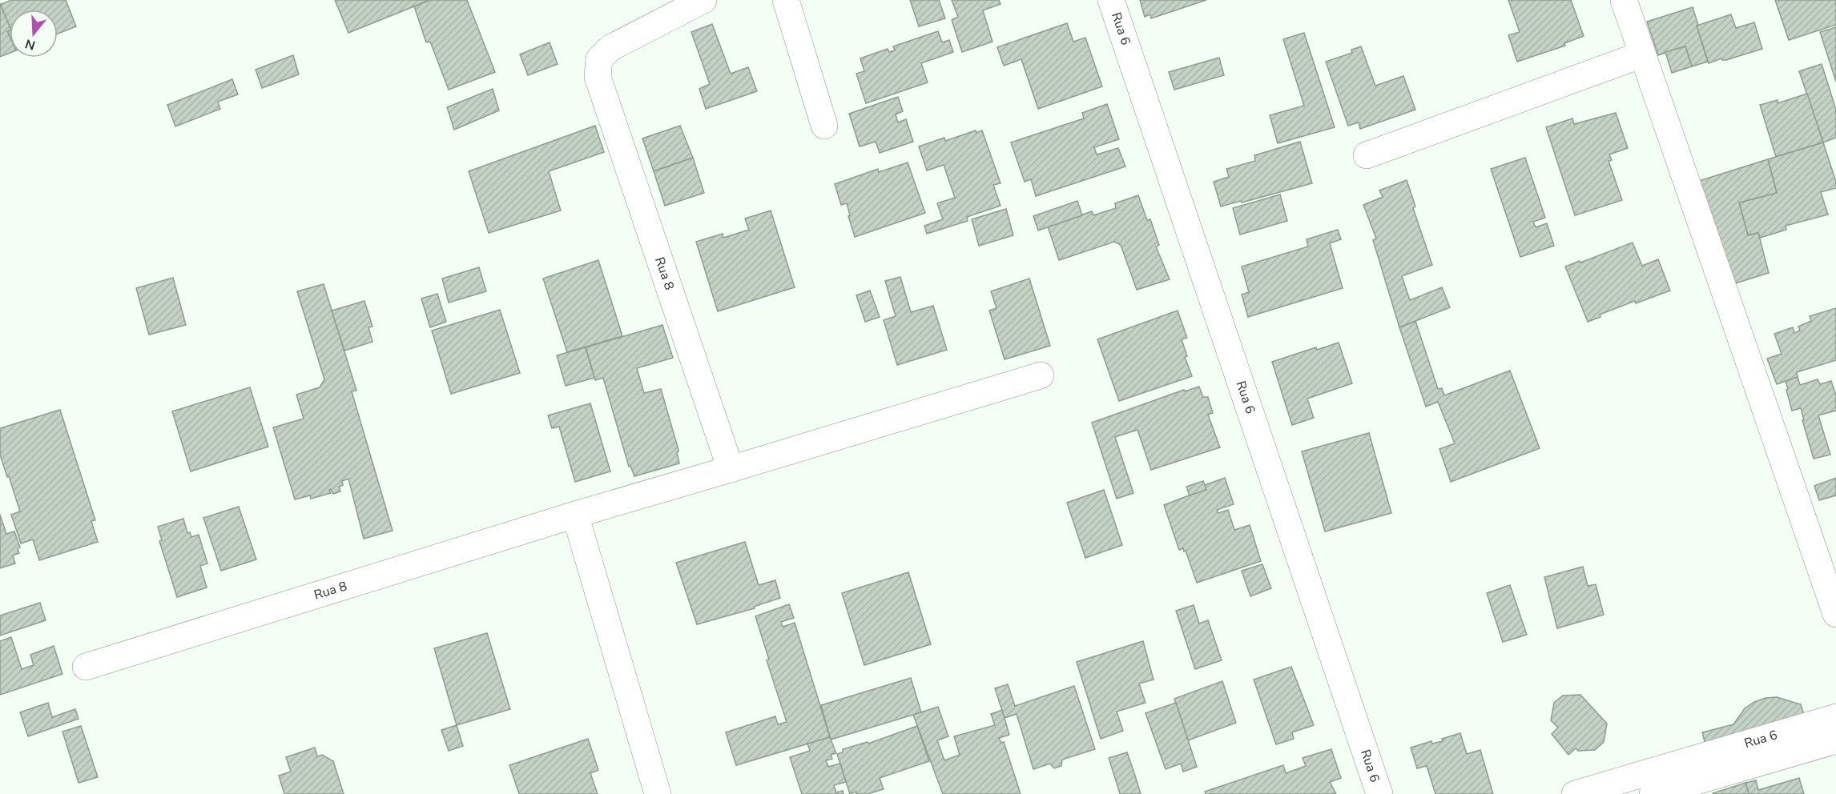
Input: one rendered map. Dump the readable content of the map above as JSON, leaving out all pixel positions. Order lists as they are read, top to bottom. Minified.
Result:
{"streets":{"street":["Rua 6","Rua 8"]},"north":"bottom"}
